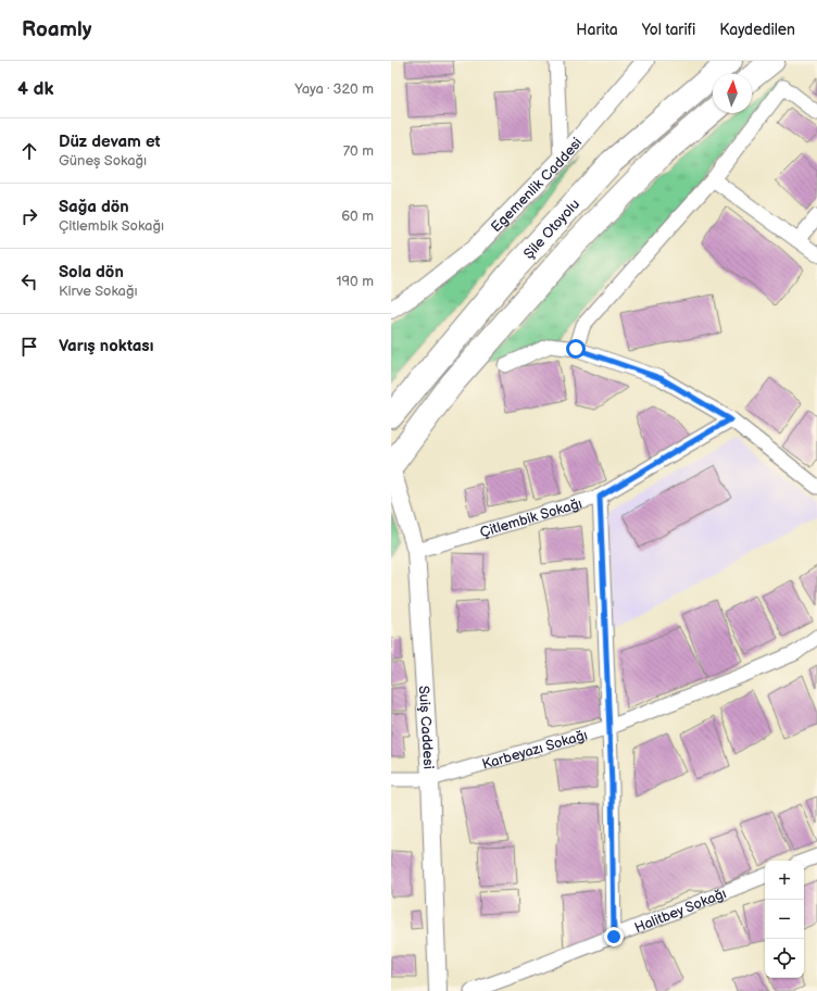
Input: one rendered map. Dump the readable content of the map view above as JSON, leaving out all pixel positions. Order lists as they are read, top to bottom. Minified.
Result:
{"streets":{"highway":["Şile Otoyolu"],"street":["Egemenlik Caddesi","Çitlembik Sokağı","Suiş Caddesi","Karbeyazı Sokağı","Halitbey Sokağı"]},"crossings":[["Şile Otoyolu","Suiş Caddesi"],["Çitlembik Sokağı","Suiş Caddesi"],["Suiş Caddesi","Karbeyazı Sokağı"]],"north":"top","page":{"header":"Roamly","nav":["Harita","Yol tarifi","Kaydedilen"],"heading":["4 dk","Yaya · 320 m"],"list":[["Düz devam et","Güneş Sokağı","70 m"],["Sağa dön","Çitlembik Sokağı","60 m"],["Sola dön","Kirve Sokağı","190 m"],"Varış noktası"],"map_buttons":["+","−"]}}
